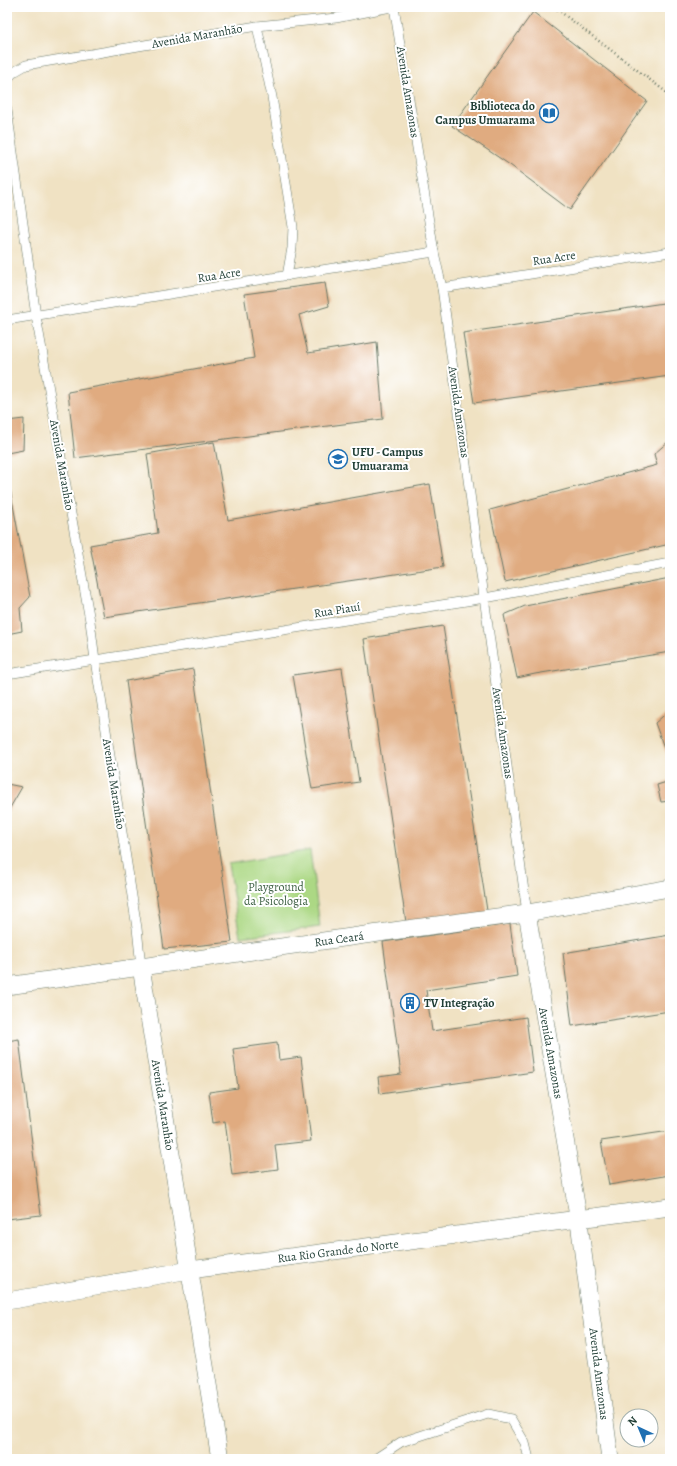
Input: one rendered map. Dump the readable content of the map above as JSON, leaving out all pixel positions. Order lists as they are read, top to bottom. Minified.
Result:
{"streets":{"street":["Avenida Maranhão","Avenida Amazonas","Rua Ceará","Rua Rio Grande do Norte"],"lane":["Rua Acre","Rua Piauí"]},"crossings":[["Avenida Maranhão","Rua Acre"],["Avenida Maranhão","Rua Piauí"],["Avenida Maranhão","Rua Ceará"],["Avenida Maranhão","Rua Rio Grande do Norte"],["Avenida Amazonas","Rua Acre"],["Avenida Amazonas","Rua Piauí"],["Avenida Amazonas","Rua Ceará"],["Avenida Amazonas","Rua Rio Grande do Norte"]],"parks":["Playground da Psicologia"],"places":{"library":["Biblioteca do Campus Umuarama"],"school or university":["UFU - Campus Umuarama"],"building":["TV Integração"]},"north":"top left"}
